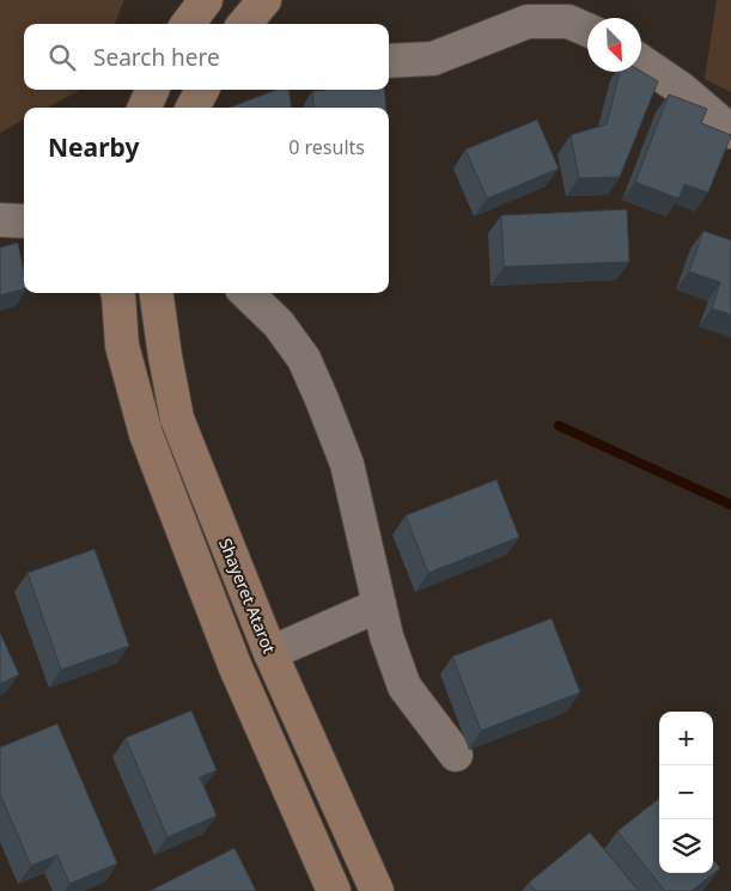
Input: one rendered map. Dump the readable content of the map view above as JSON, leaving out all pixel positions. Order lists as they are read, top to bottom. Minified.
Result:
{"streets":{"main road":["Shayeret Atarot"]},"north":"bottom right","page":{"search":"Search here","heading":["Nearby","0 results"],"map_buttons":["+","−"]}}
